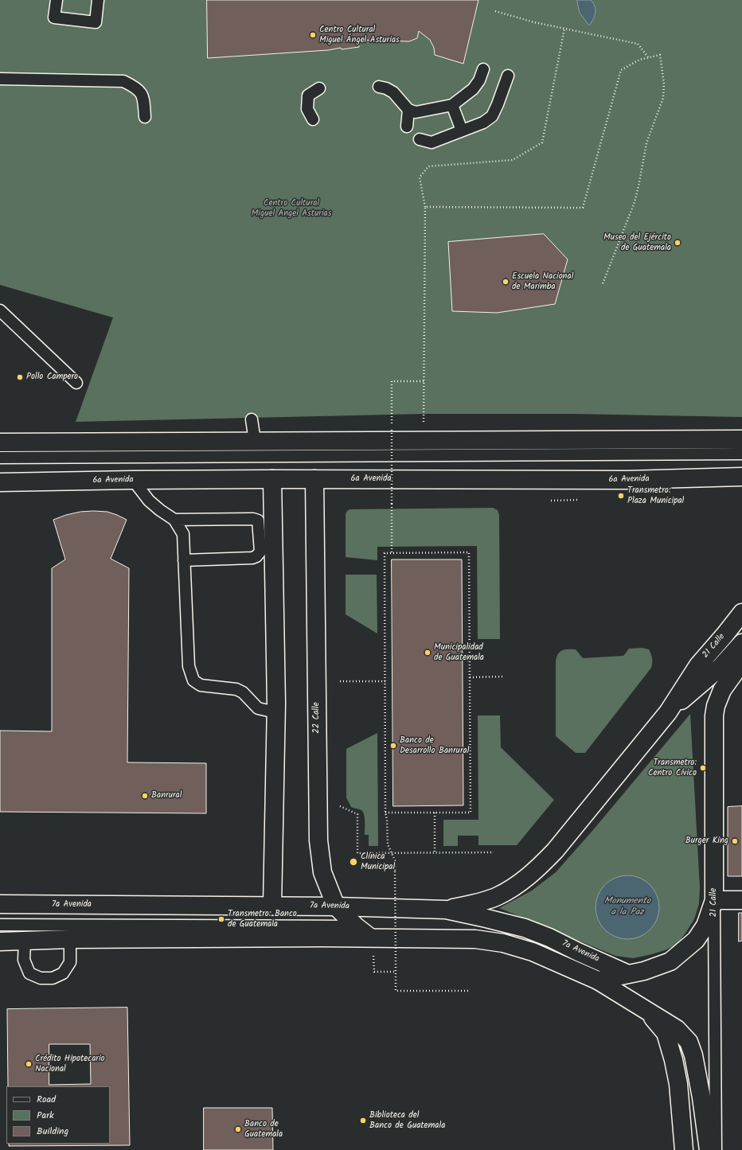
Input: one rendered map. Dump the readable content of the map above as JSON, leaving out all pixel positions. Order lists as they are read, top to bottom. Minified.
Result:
{"streets":{"main road":["6a Avenida","21 Calle","22 Calle","7a Avenida"]},"crossings":[["6a Avenida","22 Calle"],["21 Calle","7a Avenida"],["22 Calle","7a Avenida"]],"water":["Monumento a la Paz"],"parks":["Centro Cultural Miguel Angel Asturias"],"places":["Centro Cultural Miguel Ángel Asturias","Museo del Ejército de Guatemala","Escuela Nacional de Marimba","Pollo Campero","Transmetro: Plaza Municipal","Municipalidad de Guatemala","Banco de Desarrollo Banrural","Transmetro: Centro Cívico","Banrural","Burger King","Clínica Municipal","Transmetro: Banco de Guatemala","Crédito Hipotecario Nacional","Biblioteca del Banco de Guatemala","Banco de Guatemala"],"legend":["Road","Park","Building"]}
